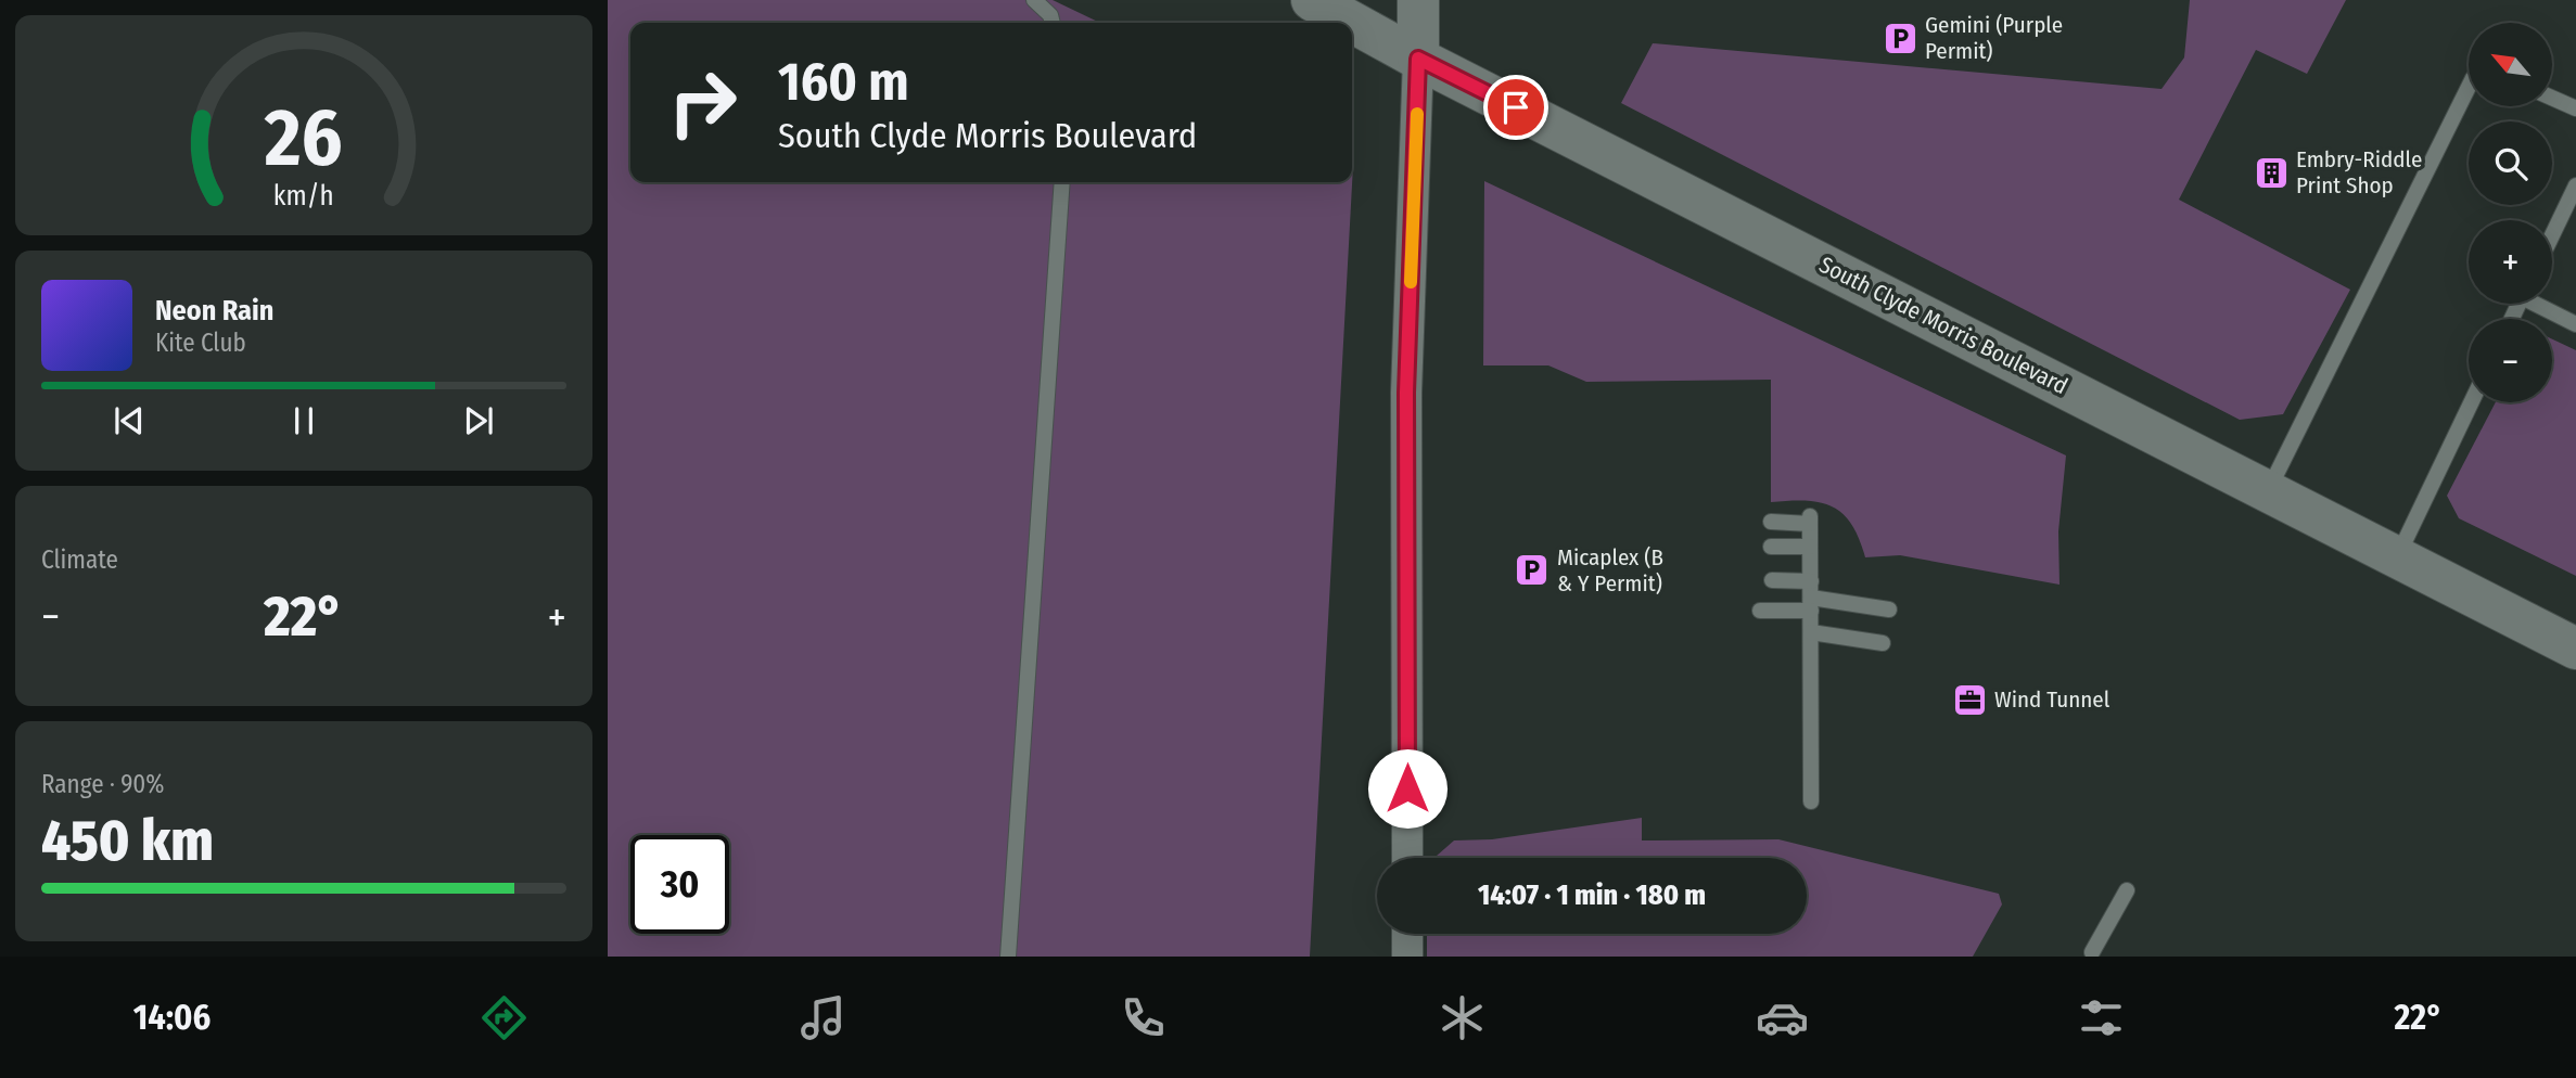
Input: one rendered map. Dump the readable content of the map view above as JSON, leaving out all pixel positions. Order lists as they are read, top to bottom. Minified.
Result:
{"streets":{"main road":["South Clyde Morris Boulevard"]},"places":{"parking":["Gemini (Purple Permit)","Micaplex (B & Y Permit)"],"building":["Embry-Riddle Print Shop"],"office":["Wind Tunnel"]},"north":"top left","page":{"map_buttons":["+","−"],"turn":["160 m","South Clyde Morris Boulevard"],"song":["Neon Rain","Kite Club"],"tile":["Climate",["Range · 90%","450 km"]],"heat":["−","22°","+"],"limit":"30","trip":"14:07 · 1 min · 180 m","tabs":["14:06","22°"],"gauge":["26","km/h"]}}
